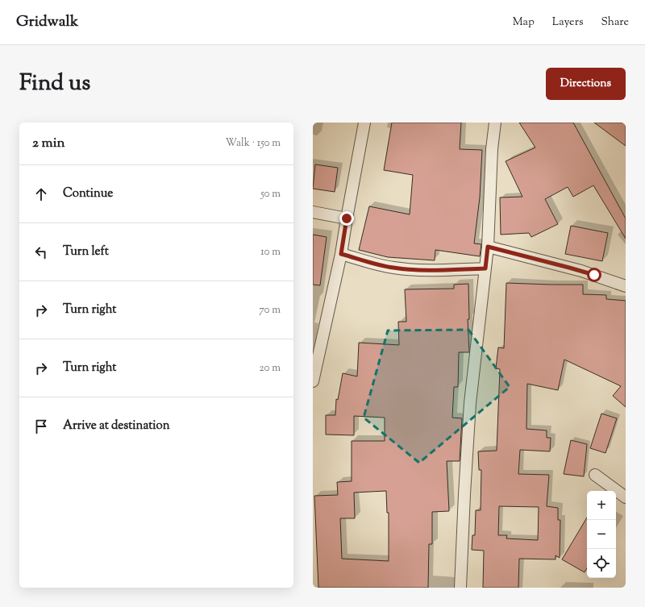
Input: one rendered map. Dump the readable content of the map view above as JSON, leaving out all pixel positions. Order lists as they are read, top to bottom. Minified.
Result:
{"page":{"header":"Gridwalk","nav":["Map","Layers","Share"],"title":"Find us","buttons":"Directions","heading":["2 min","Walk · 150 m"],"list":[["Continue","50 m"],["Turn left","10 m"],["Turn right","70 m"],["Turn right","20 m"],"Arrive at destination"],"map_buttons":["+","−"]}}
